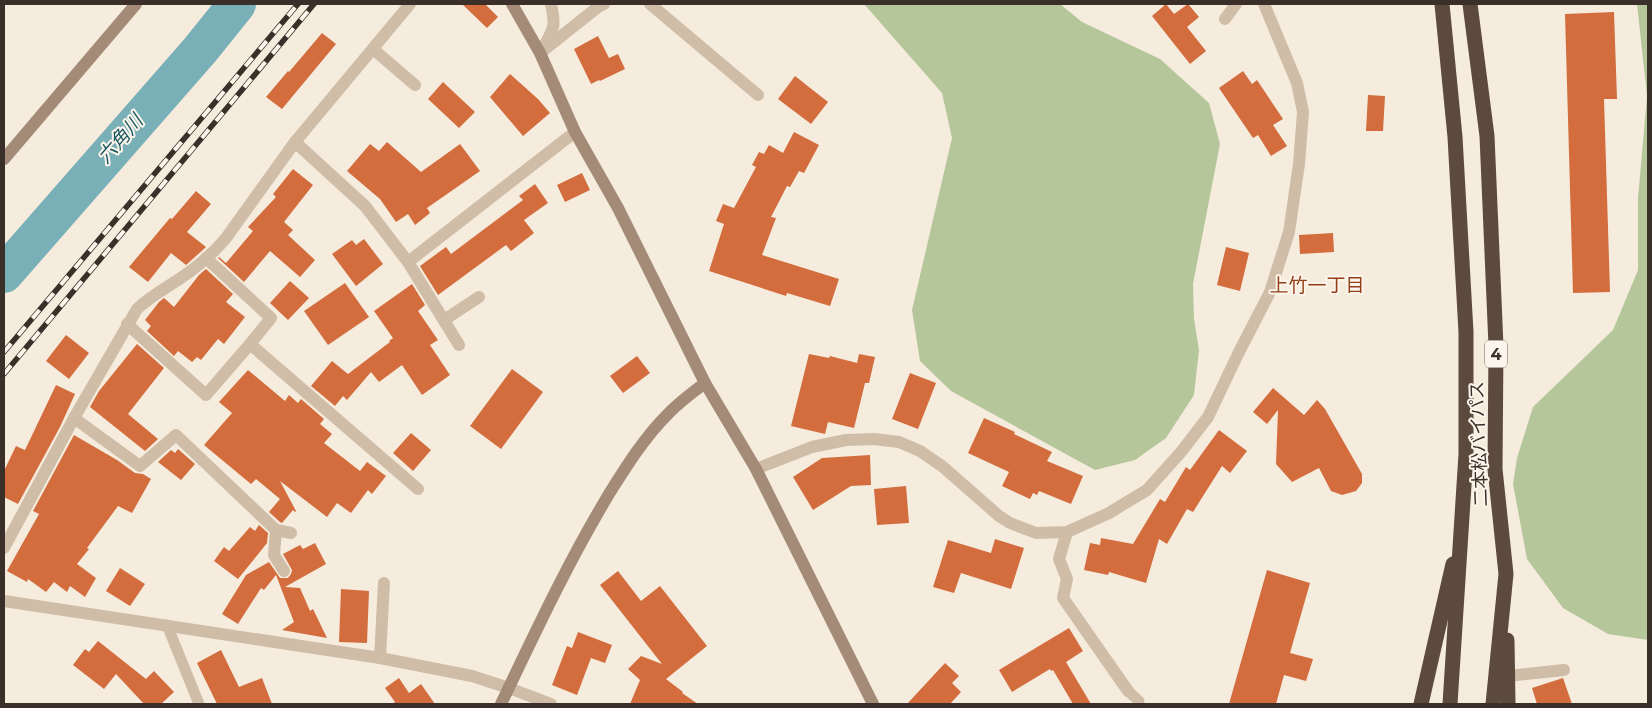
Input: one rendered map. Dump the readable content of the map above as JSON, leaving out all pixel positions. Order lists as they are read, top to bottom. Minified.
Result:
{"streets":{"highway":["4","二本松バイパス"]},"districts":["上竹一丁目"],"water":["六角川"]}
